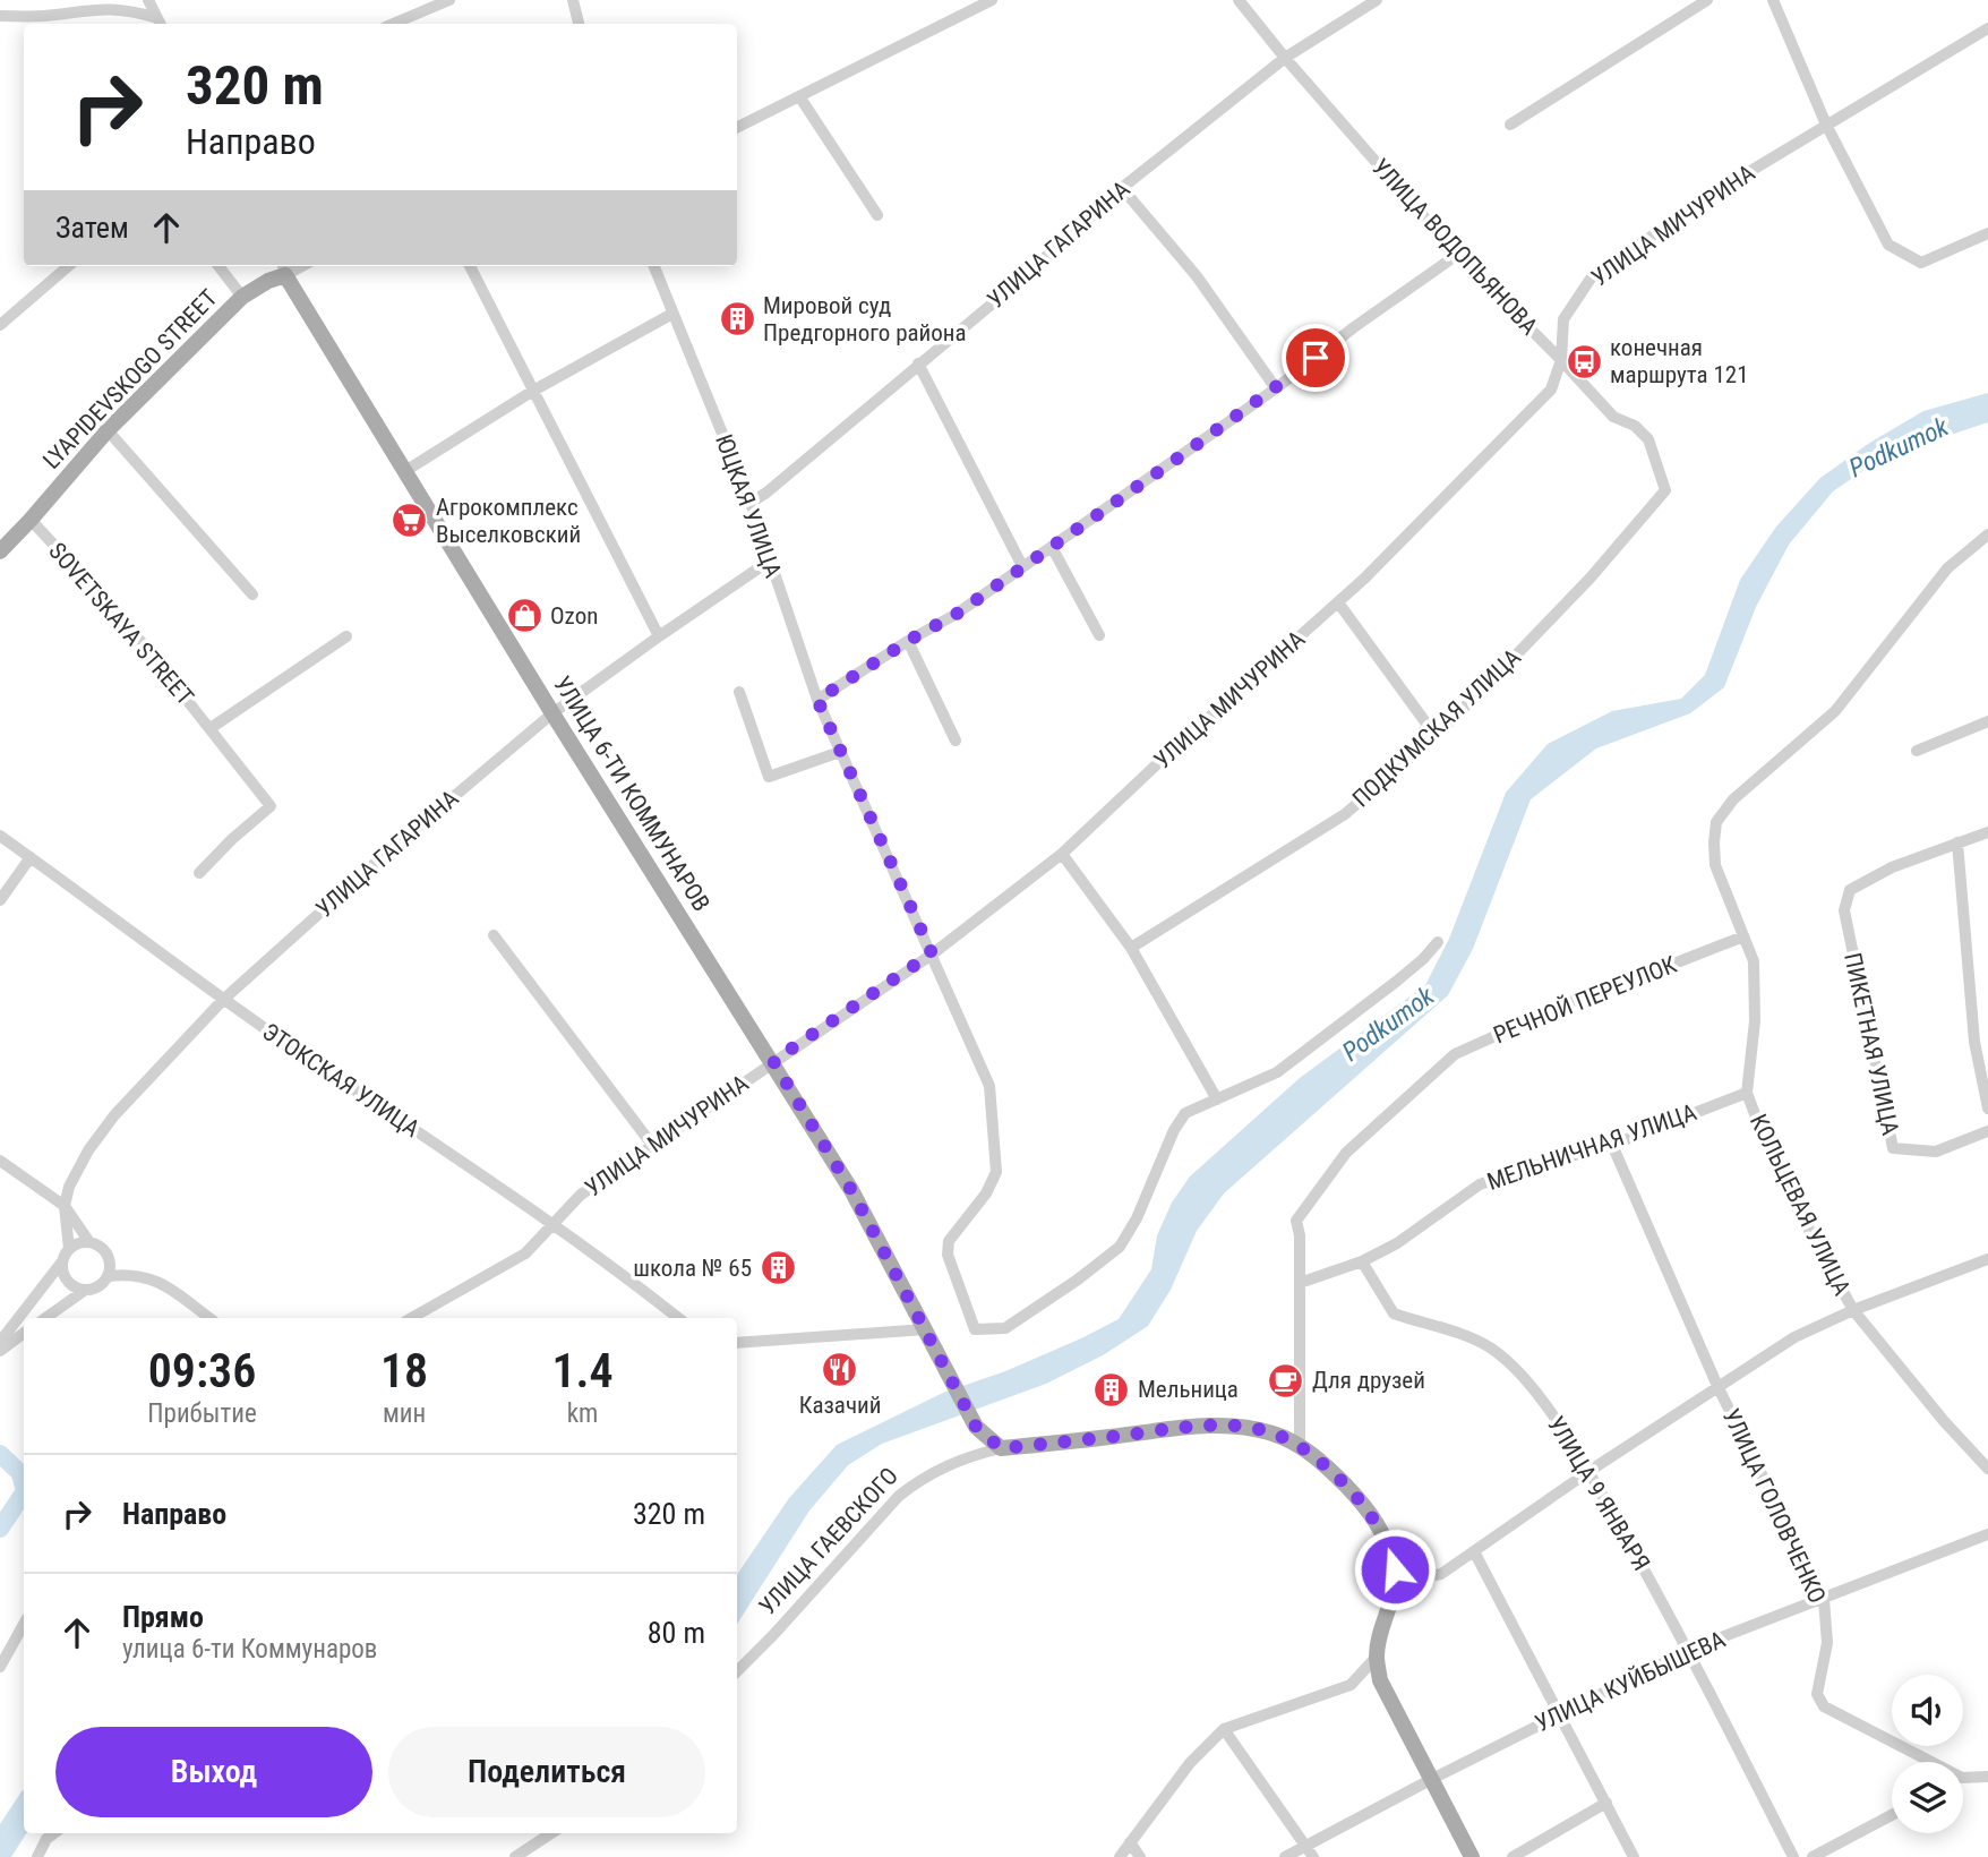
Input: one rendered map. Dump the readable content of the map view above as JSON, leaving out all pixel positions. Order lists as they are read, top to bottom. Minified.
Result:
{"streets":{"main road":["LYAPIDEVSKOGO STREET","УЛИЦА 6-ТИ КОММУНАРОВ","УЛИЦА ГАЕВСКОГО"],"street":["УЛИЦА МИЧУРИНА","УЛИЦА ГАГАРИНА","УЛИЦА ВОДОПЬЯНОВА","ЮЦКАЯ УЛИЦА","SOVETSKAYA STREET","ПОДКУМСКАЯ УЛИЦА","РЕЧНОЙ ПЕРЕУЛОК","ПИКЕТНАЯ УЛИЦА","ЭТОКСКАЯ УЛИЦА","МЕЛЬНИЧНАЯ УЛИЦА","КОЛЬЦЕВАЯ УЛИЦА","УЛИЦА 9 ЯНВАРЯ","УЛИЦА ГОЛОВЧЕНКО","УЛИЦА КУЙБЫШЕВА"]},"crossings":[["УЛИЦА МИЧУРИНА","УЛИЦА ВОДОПЬЯНОВА"],["УЛИЦА МИЧУРИНА","ЮЦКАЯ УЛИЦА"],["УЛИЦА МИЧУРИНА","УЛИЦА 6-ТИ КОММУНАРОВ"],["УЛИЦА МИЧУРИНА","ЭТОКСКАЯ УЛИЦА"],["УЛИЦА ГАГАРИНА","УЛИЦА ВОДОПЬЯНОВА"],["УЛИЦА ГАГАРИНА","ЮЦКАЯ УЛИЦА"],["УЛИЦА ГАГАРИНА","УЛИЦА 6-ТИ КОММУНАРОВ"],["УЛИЦА ГАГАРИНА","ЭТОКСКАЯ УЛИЦА"],["УЛИЦА ВОДОПЬЯНОВА","ПОДКУМСКАЯ УЛИЦА"],["LYAPIDEVSKOGO STREET","SOVETSKAYA STREET"],["LYAPIDEVSKOGO STREET","УЛИЦА 6-ТИ КОММУНАРОВ"],["УЛИЦА 6-ТИ КОММУНАРОВ","УЛИЦА ГАЕВСКОГО"],["РЕЧНОЙ ПЕРЕУЛОК","КОЛЬЦЕВАЯ УЛИЦА"],["РЕЧНОЙ ПЕРЕУЛОК","УЛИЦА ГАЕВСКОГО"],["МЕЛЬНИЧНАЯ УЛИЦА","КОЛЬЦЕВАЯ УЛИЦА"],["МЕЛЬНИЧНАЯ УЛИЦА","УЛИЦА 9 ЯНВАРЯ"],["МЕЛЬНИЧНАЯ УЛИЦА","УЛИЦА ГОЛОВЧЕНКО"],["УЛИЦА 9 ЯНВАРЯ","УЛИЦА КУЙБЫШЕВА"],["УЛИЦА ГОЛОВЧЕНКО","УЛИЦА КУЙБЫШЕВА"],["УЛИЦА ГАЕВСКОГО","УЛИЦА КУЙБЫШЕВА"]],"water":["Podkumok"],"places":{"building":["Мировой суд Предгорного района","школа № 65","Мельница"],"bus stop":["конечная маршрута 121"],"supermarket":["Агрокомплекс Выселковский"],"shop":["Ozon"],"restaurant":["Казачий"],"cafe":["Для друзей"]},"page":{"turn":["320 m","Направо"],"then":"Затем","eta":["09:36","Прибытие","18","мин","1.4","km"],"list":[{"name":"Направо","value":"320 m"},{"name":"Прямо","note":"улица 6-ти Коммунаров","value":"80 m"}],"buttons":["Выход","Поделиться"]}}
